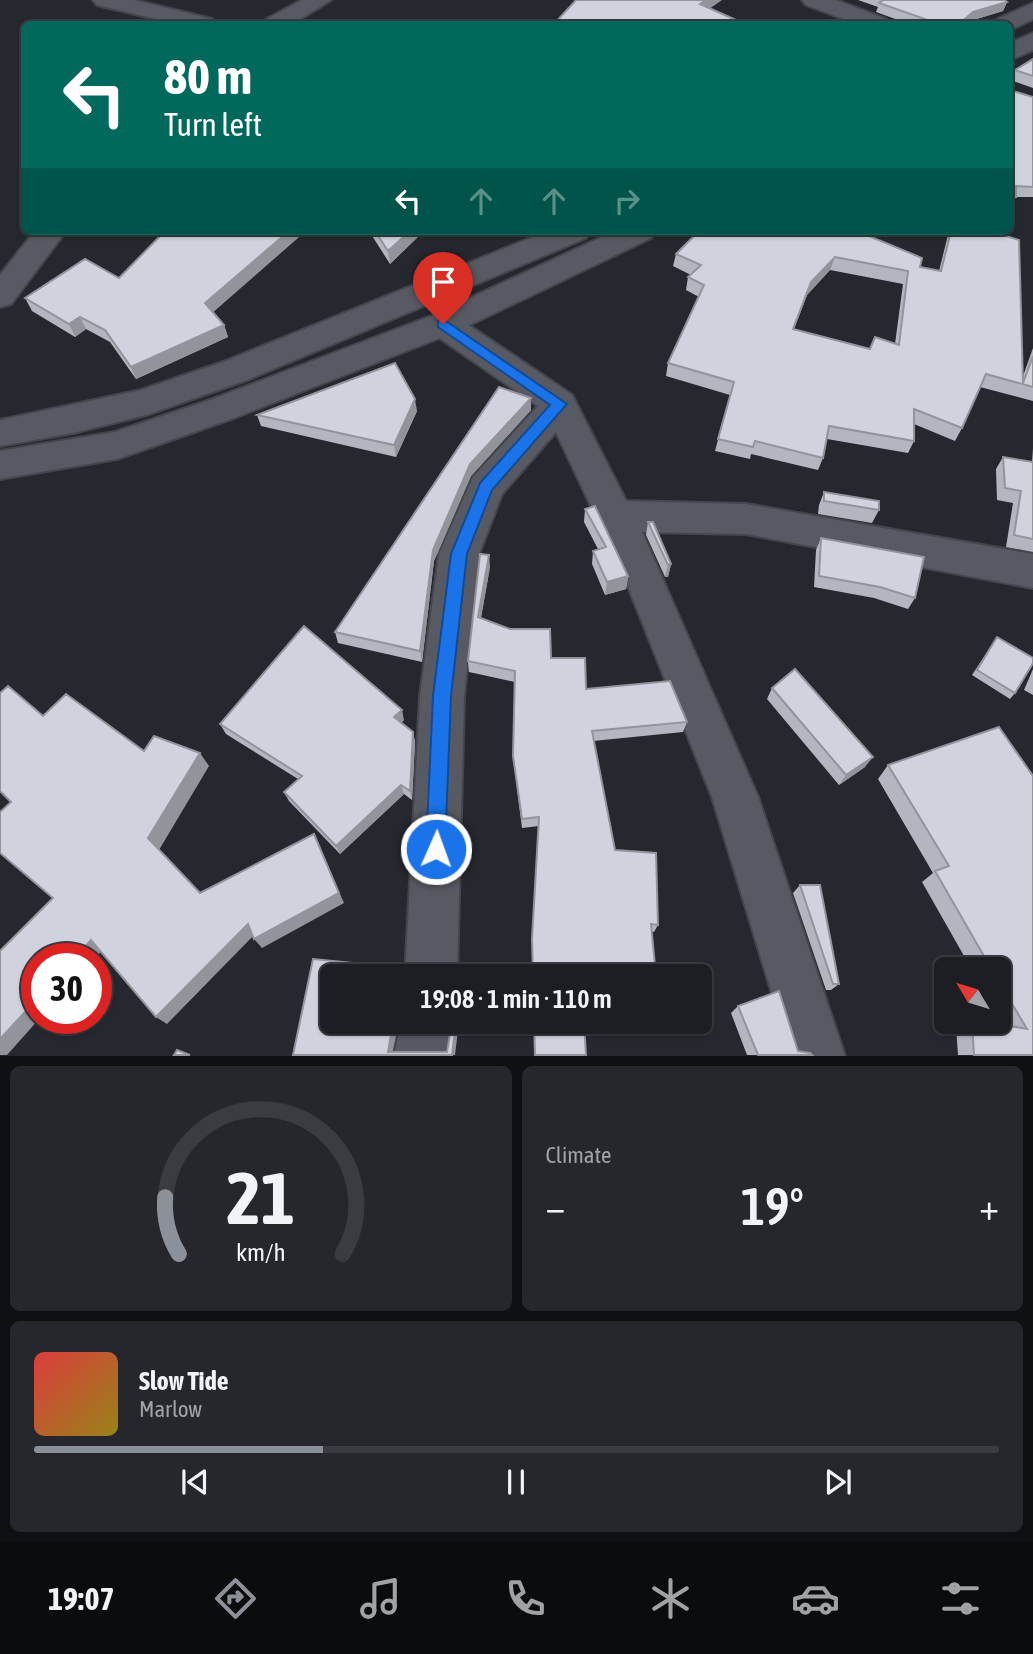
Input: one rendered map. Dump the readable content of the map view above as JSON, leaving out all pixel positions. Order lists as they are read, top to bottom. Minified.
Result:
{"north":"top left","page":{"turn":["80 m","Turn left"],"limit":"30","trip":"19:08 · 1 min · 110 m","tile":"Climate","heat":["−","19°","+"],"song":["Slow Tide","Marlow"],"tabs":"19:07","gauge":["21","km/h"]}}
